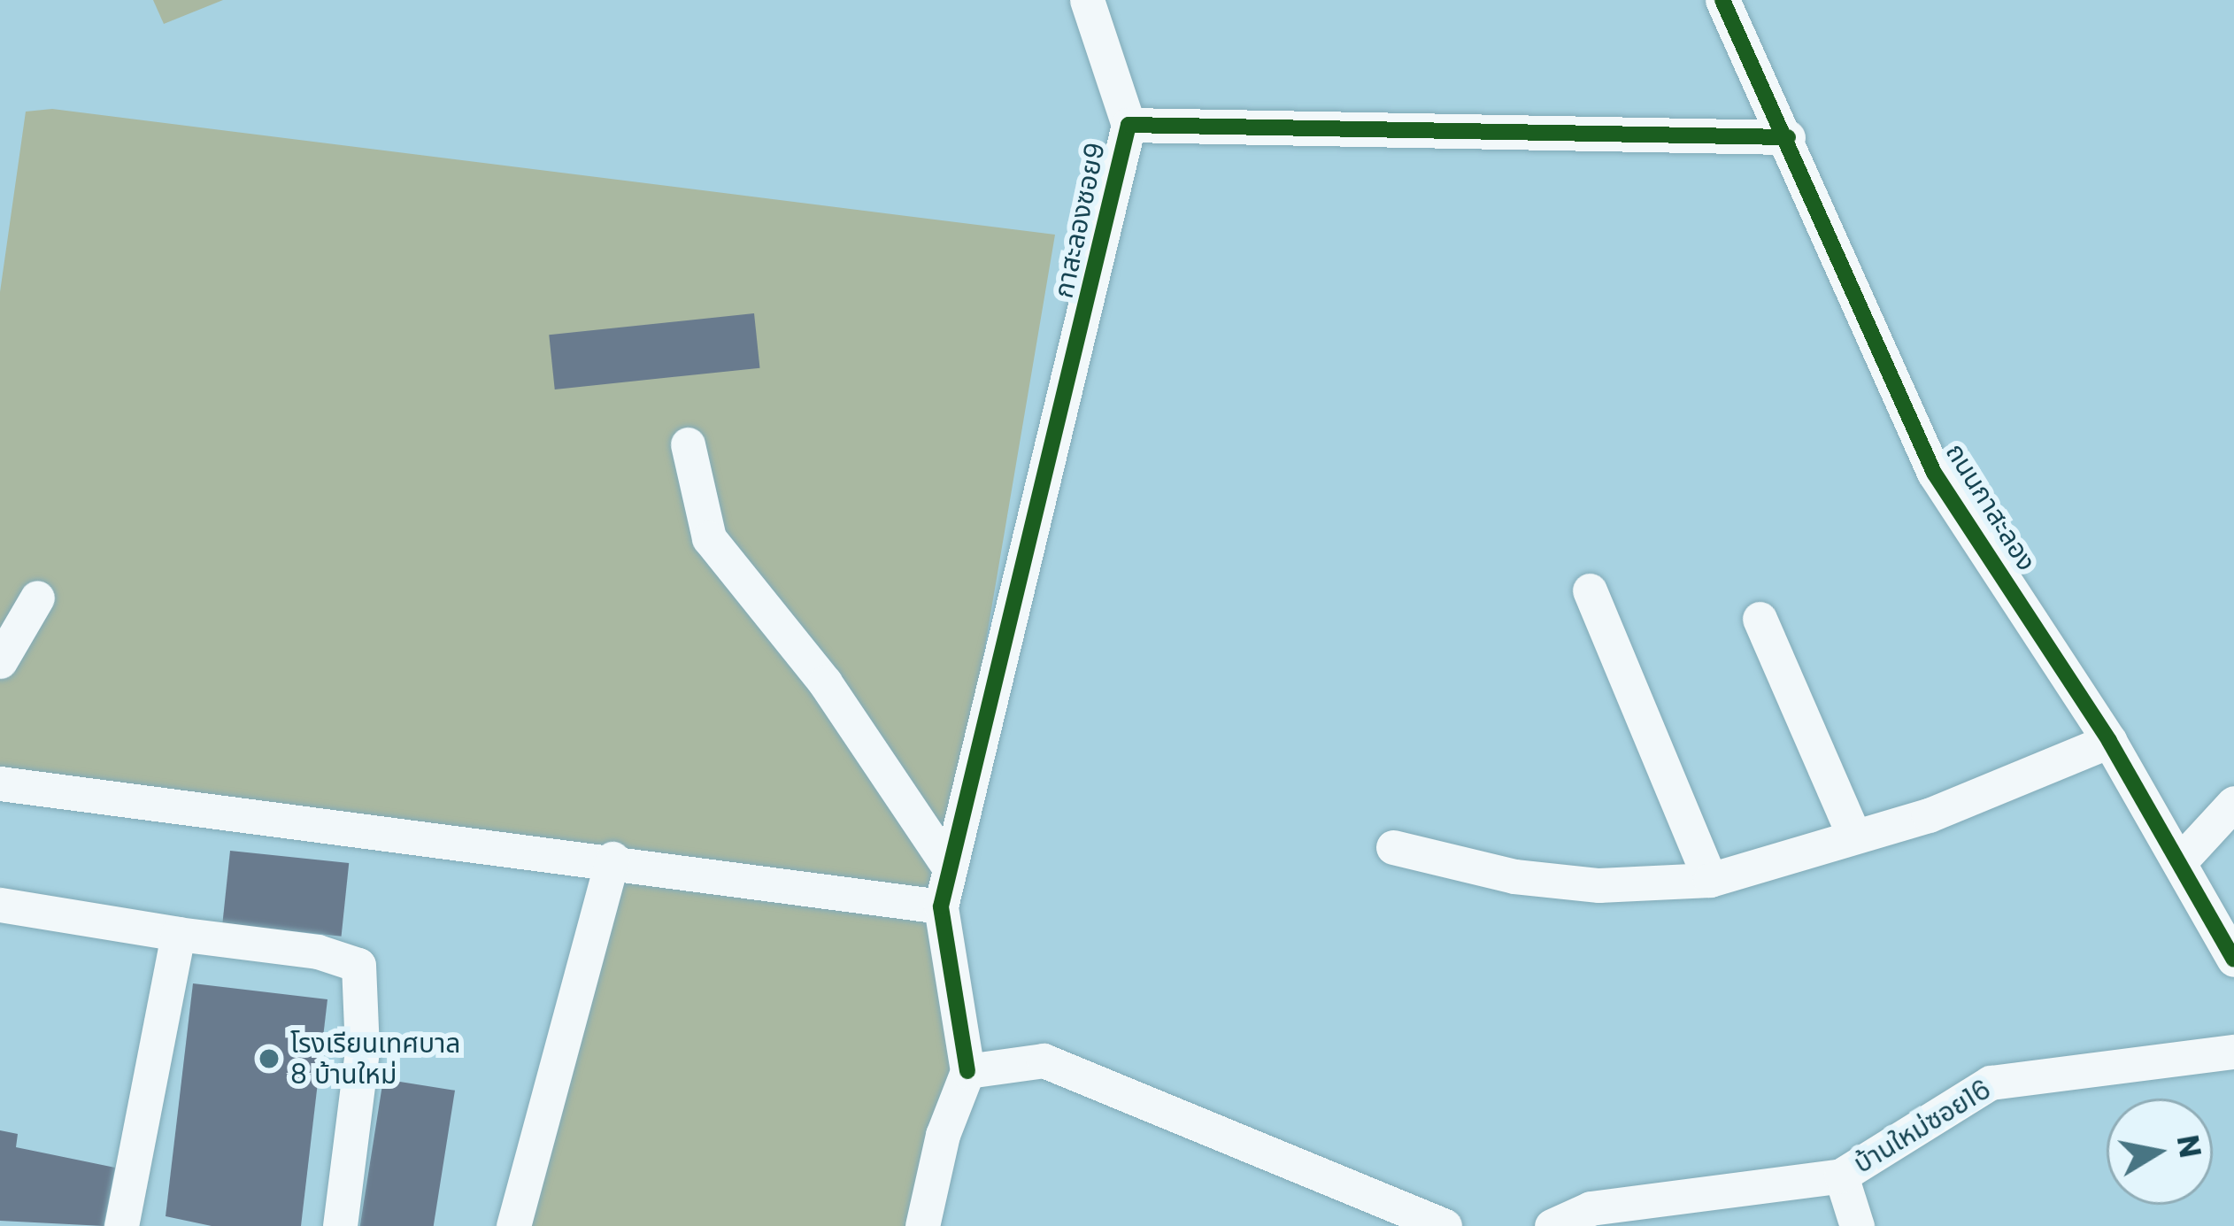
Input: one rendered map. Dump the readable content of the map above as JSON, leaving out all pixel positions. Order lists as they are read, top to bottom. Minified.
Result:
{"streets":{"street":["กาสะลองซอย9","ถนนกาสะลอง","บ้านใหม่ซอย16"]},"crossings":[["กาสะลองซอย9","ถนนกาสะลอง"]],"places":["โรงเรียนเทศบาล 8 บ้านใหม่"],"north":"right"}
